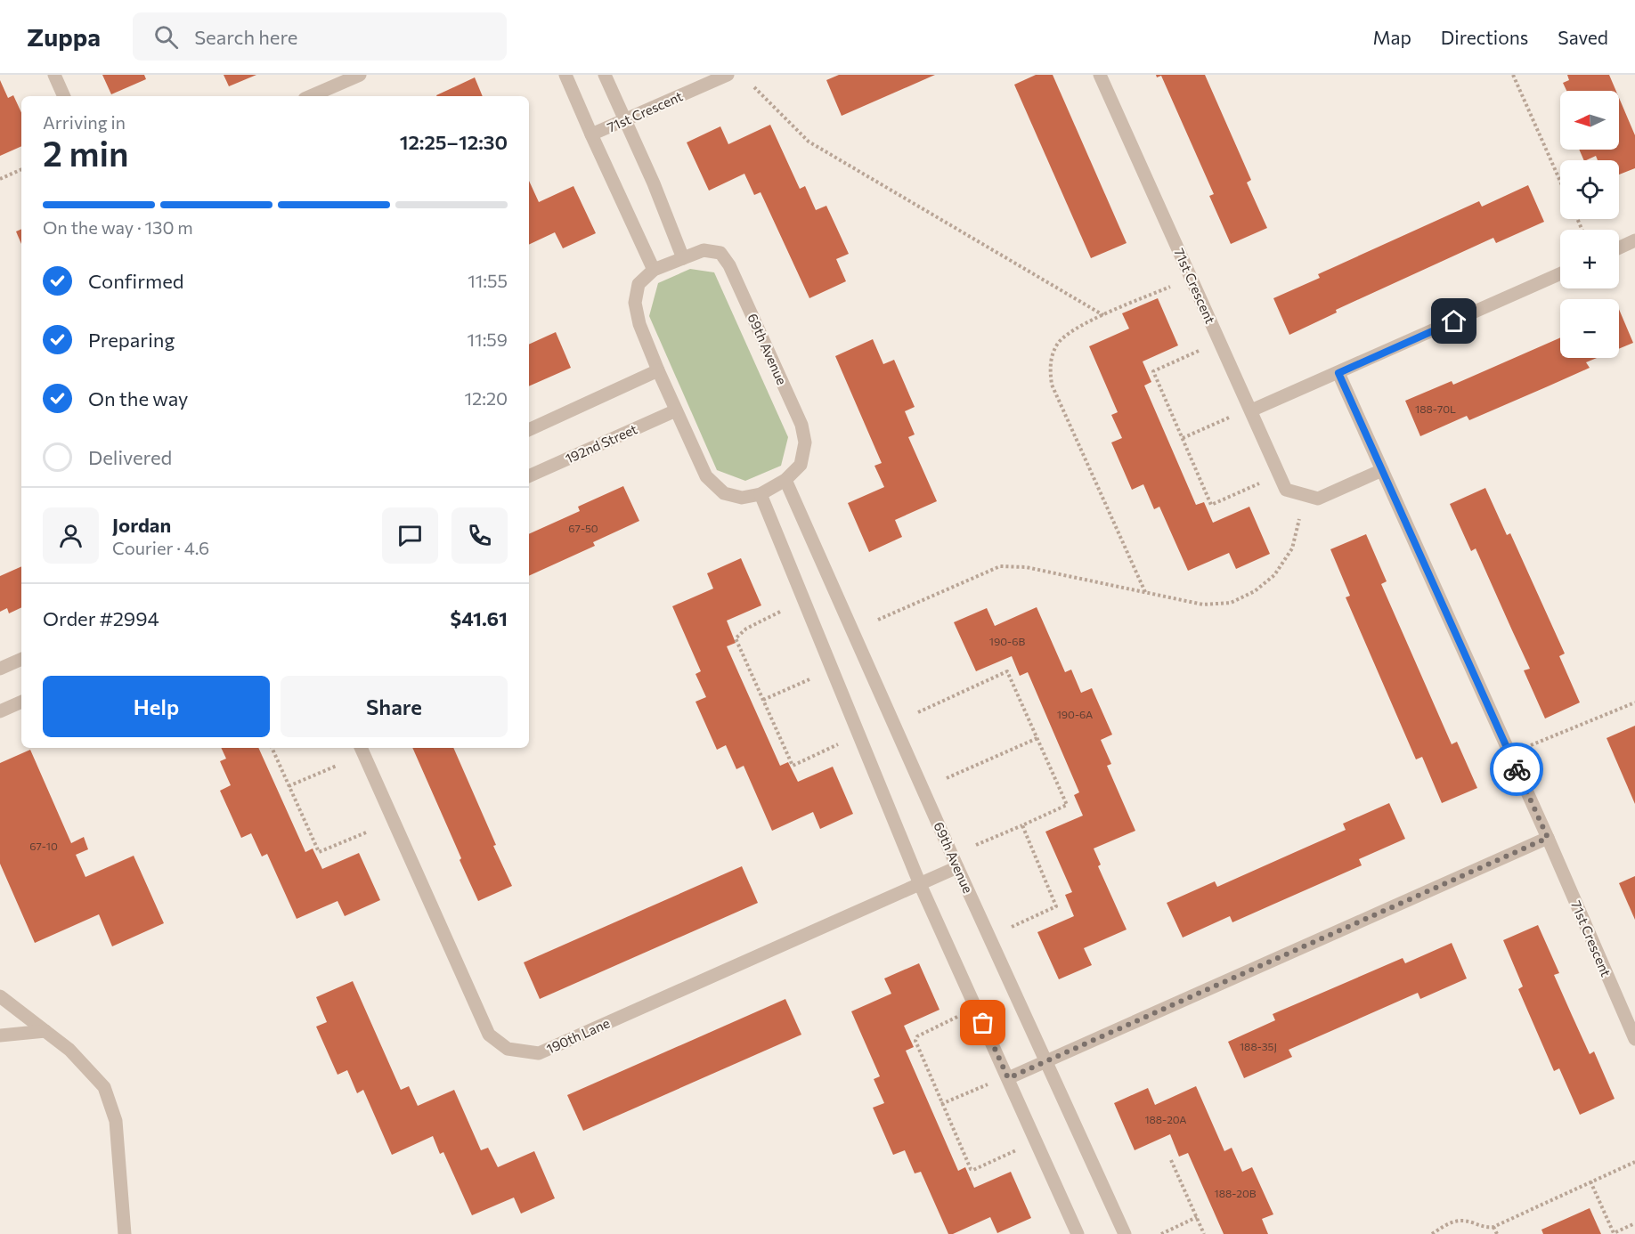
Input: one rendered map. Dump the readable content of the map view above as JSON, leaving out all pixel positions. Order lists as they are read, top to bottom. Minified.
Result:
{"streets":{"street":["71st Crescent","69th Avenue","192nd Street","190th Lane"]},"crossings":[["69th Avenue","192nd Street"],["69th Avenue","190th Lane"]],"house_numbers":["188-70L","67-50","190-6B","190-6A","67-10","188-35J","188-20A","188-20B"],"north":"left","page":{"header":"Zuppa","search":"Search here","nav":["Map","Directions","Saved"],"map_buttons":["+","−"],"heading":["2 min","Arriving in","12:25–12:30"],"panel":["Jordan","Courier · 4.6","Order #2994","$41.61"],"bar":"On the way · 130 m","list":[["Confirmed","11:55"],["Preparing","11:59"],["On the way","12:20"],"Delivered"],"buttons":["Help","Share"]}}
